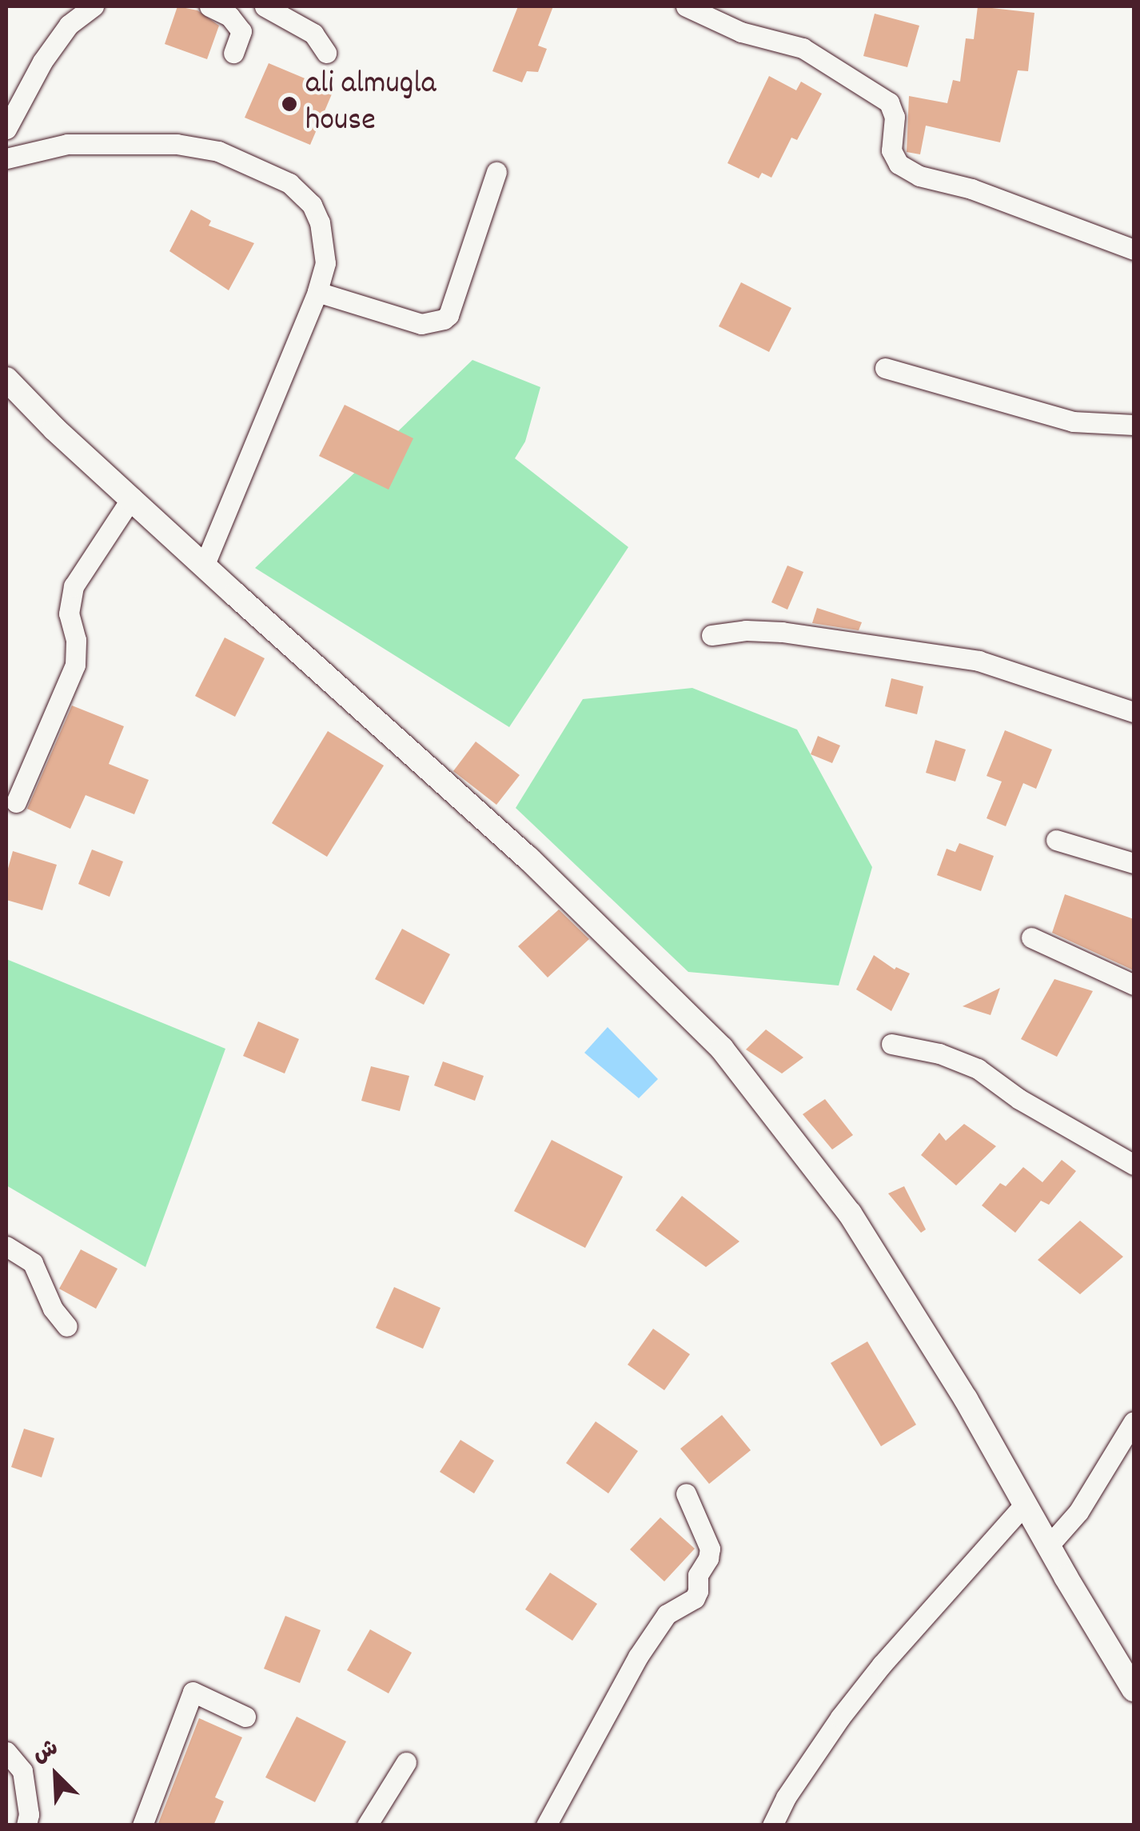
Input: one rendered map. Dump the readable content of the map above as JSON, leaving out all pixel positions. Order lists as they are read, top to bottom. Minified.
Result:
{"places":["ali almugla house"],"north":"top left"}
